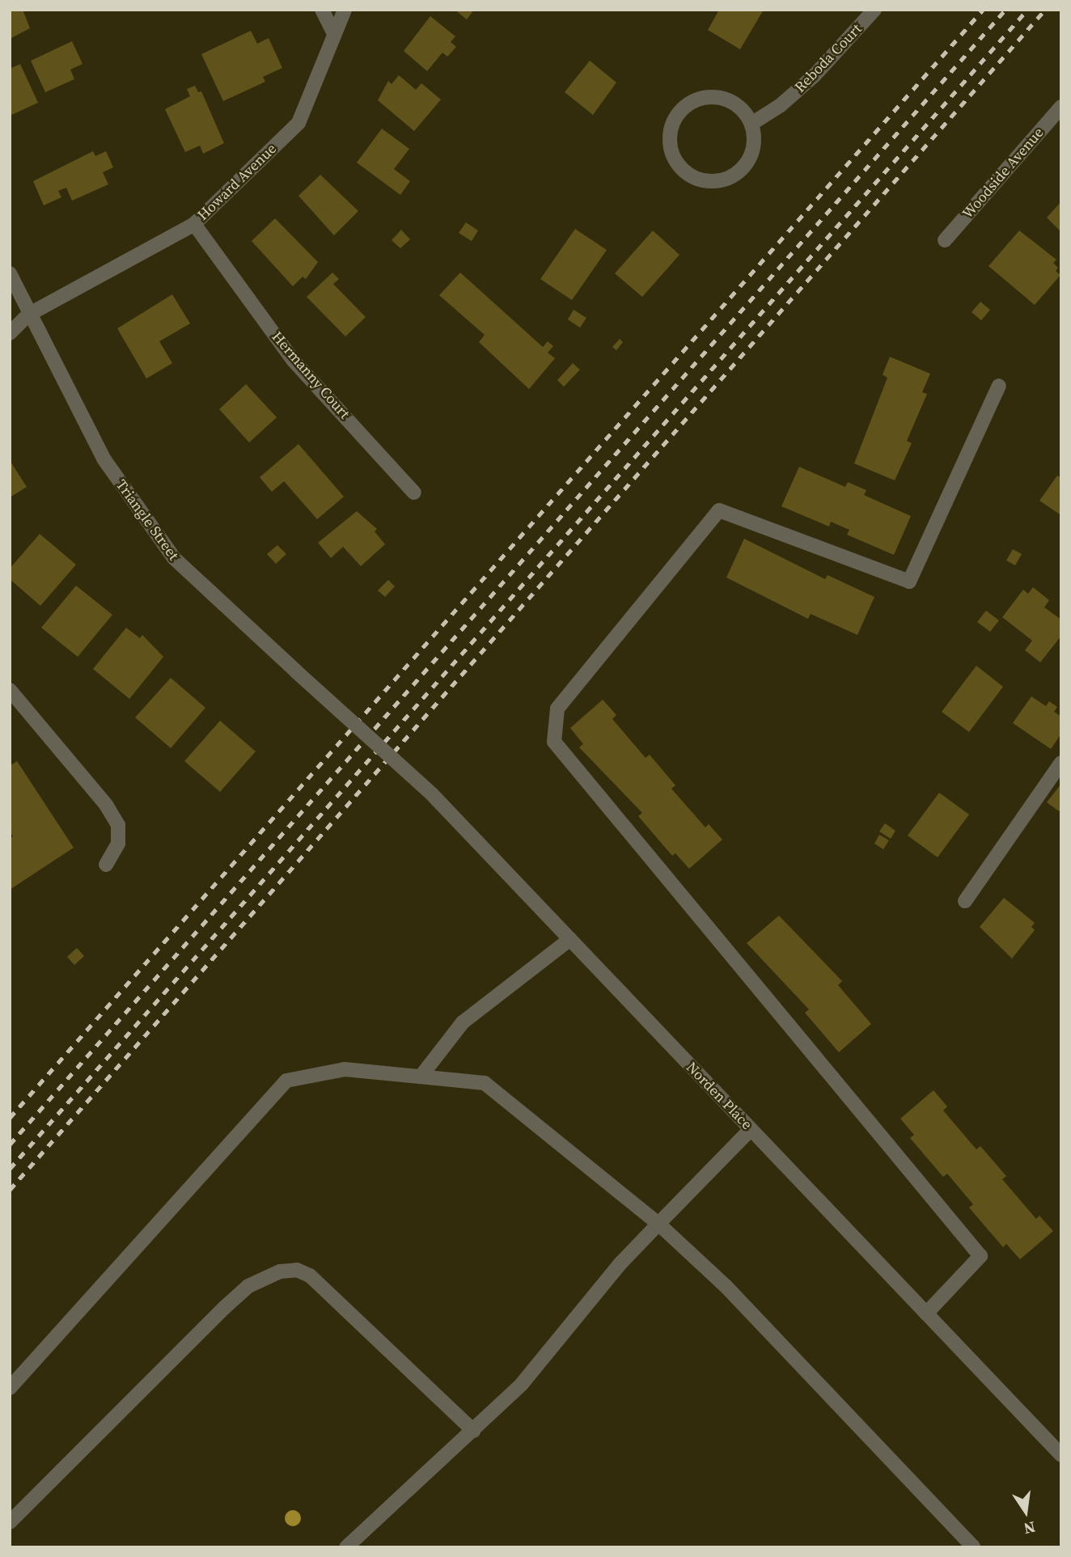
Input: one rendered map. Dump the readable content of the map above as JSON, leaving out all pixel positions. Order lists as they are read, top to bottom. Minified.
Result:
{"streets":{"street":["Reboda Court","Woodside Avenue","Howard Avenue","Hermanny Court","Triangle Street","Norden Place"]},"crossings":[["Howard Avenue","Hermanny Court"],["Howard Avenue","Triangle Street"],["Triangle Street","Norden Place"]],"north":"bottom"}
